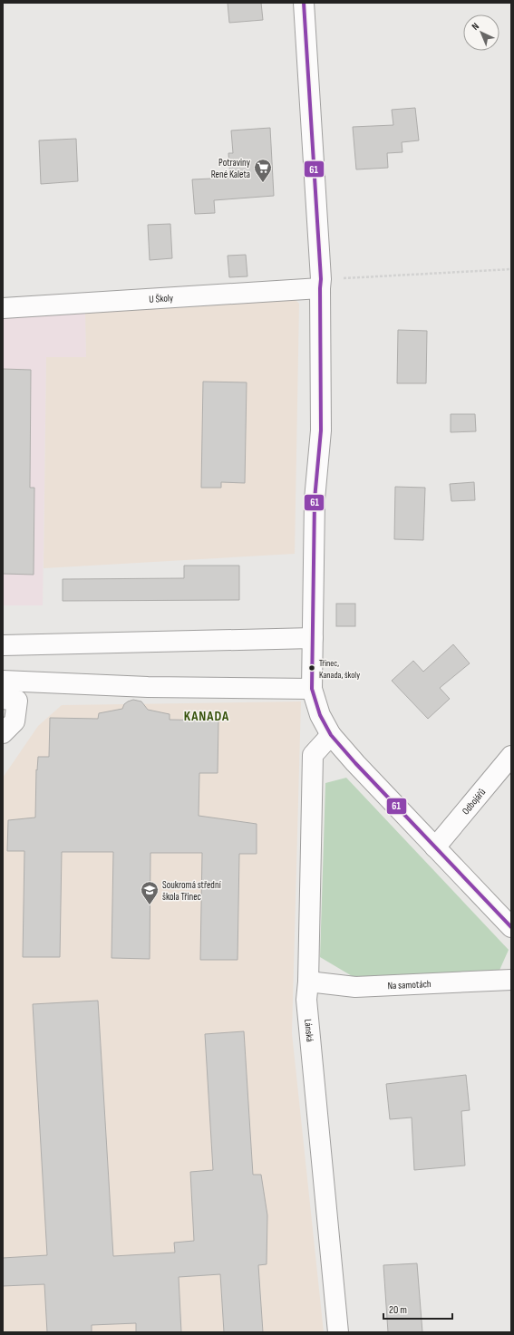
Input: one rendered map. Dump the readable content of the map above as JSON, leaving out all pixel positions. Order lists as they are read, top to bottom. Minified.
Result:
{"streets":{"street":["U Školy","Odbojářů","Na samotách","Lánská"]},"crossings":[["Na samotách","Lánská"]],"districts":["KANADA"],"places":{"supermarket":["Potraviny René Kaleta"],"other":["Třinec, Kanada, školy"],"school or university":["Soukromá střední škola Třinec"]},"lines":["transit line 61"],"scale_bar":"20 m","north":"top left"}
